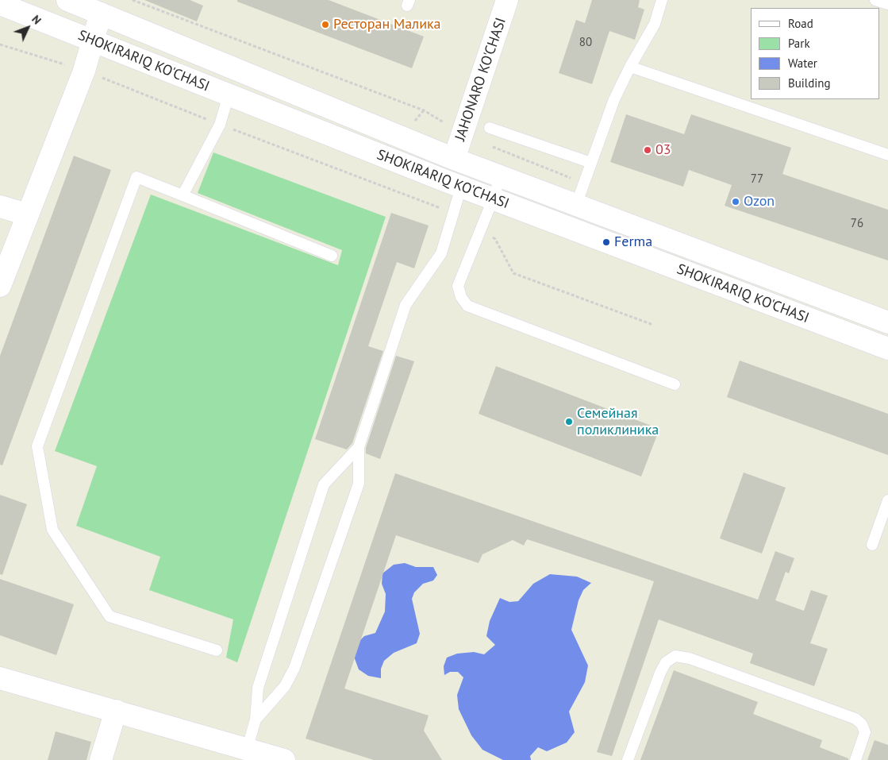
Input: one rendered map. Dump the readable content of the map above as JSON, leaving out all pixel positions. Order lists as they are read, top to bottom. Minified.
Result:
{"streets":{"main road":["SHOKIRARIQ KO'CHASI","JAHONARO KO'CHASI"]},"crossings":[["SHOKIRARIQ KO'CHASI","JAHONARO KO'CHASI"]],"places":["Ресторан Малика","03","Ozon","Ferma","Семейная поликлиника"],"house_numbers":["80","77","76"],"legend":["Road","Park","Water","Building"],"north":"top right"}
